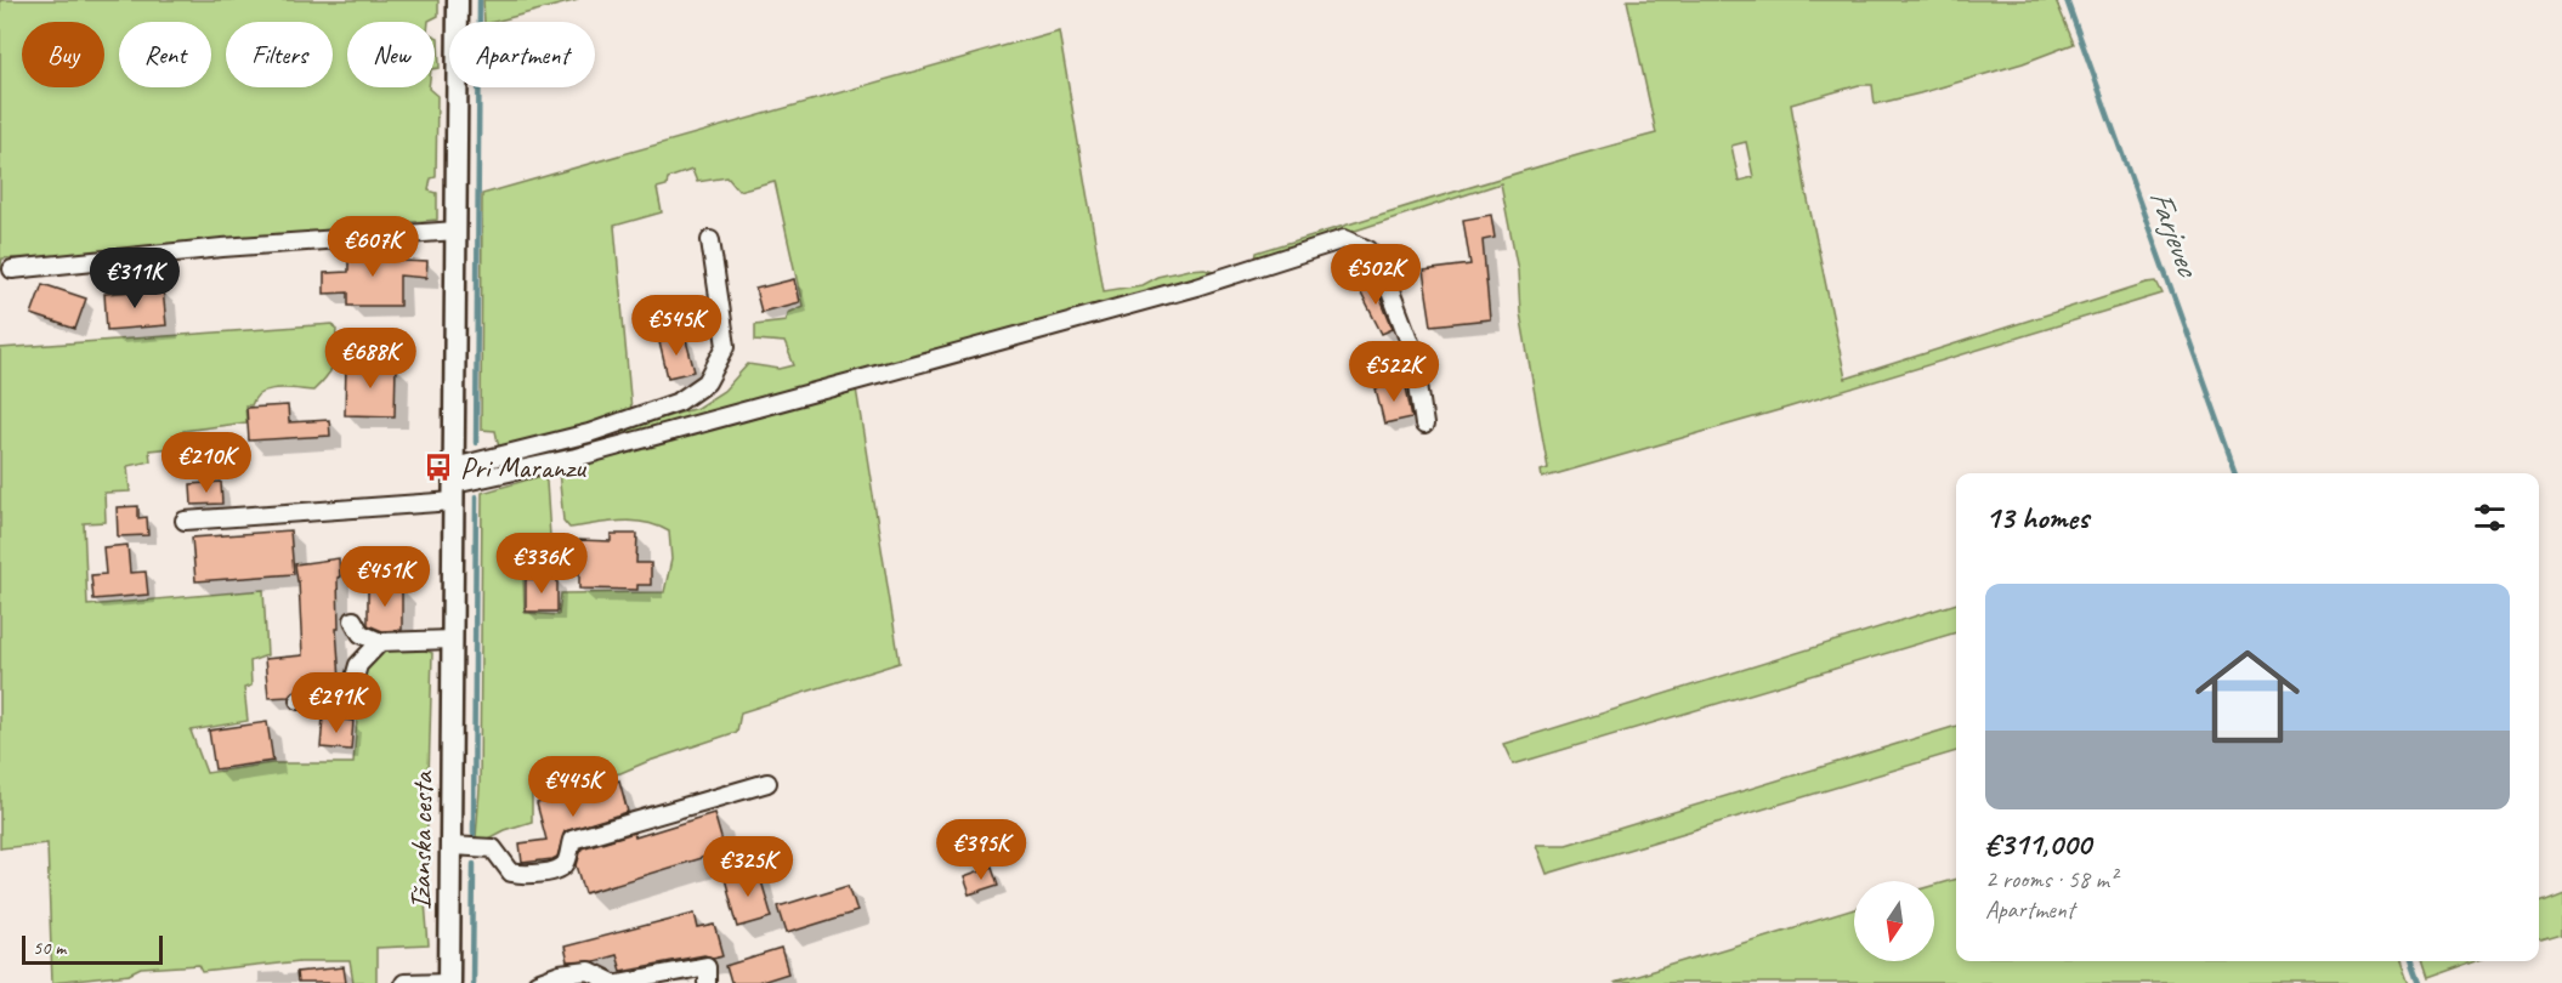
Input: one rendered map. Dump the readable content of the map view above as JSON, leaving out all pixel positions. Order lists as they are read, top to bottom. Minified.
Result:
{"streets":{"street":["Ižanska cesta"]},"water":["Farjevec"],"places":{"bus stop":["Pri Maranzu"]},"scale_bar":"50 m","north":"bottom","page":{"chip":["Buy","Rent","Filters","New","Apartment"],"price":["€607K","€502K","€311K","€545K","€688K","€522K","€210K","€336K","€451K","€291K","€445K","€395K","€325K"],"heading":"13 homes","list":[{"name":"€311,000","note":"2 rooms · 58 m² · Apartment"}],"scale":"50 m"}}
